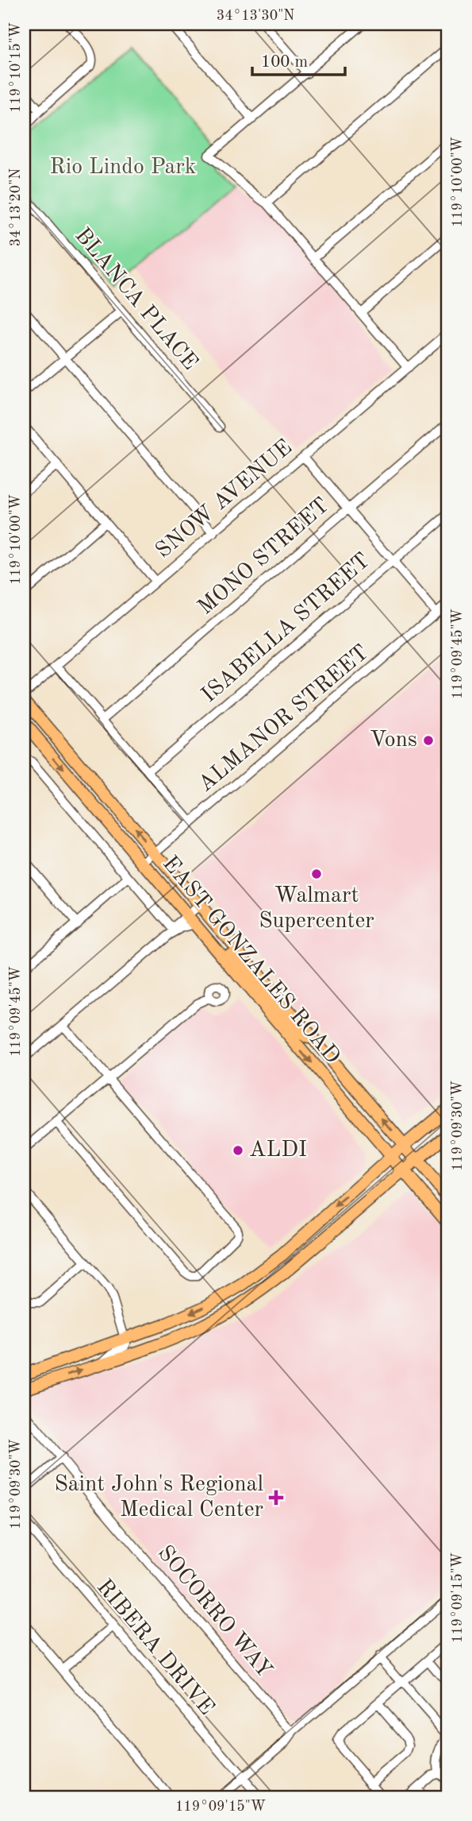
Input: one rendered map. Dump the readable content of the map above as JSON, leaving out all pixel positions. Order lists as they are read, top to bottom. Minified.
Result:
{"streets":{"main road":["EAST GONZALES ROAD"],"street":["BLANCA PLACE","SNOW AVENUE","MONO STREET","ISABELLA STREET","ALMANOR STREET","SOCORRO WAY","RIBERA DRIVE"]},"crossings":[["ALMANOR STREET","EAST GONZALES ROAD"]],"parks":["Rio Lindo Park"],"places":{"other":["Vons","Walmart Supercenter","ALDI"],"health":["Saint John's Regional Medical Center"]},"scale_bar":"100 m","coordinates":["34°13'30\"N","119°10'15\"W","119°10'00\"W","34°13'20\"N","119°09'45\"W","119°09'30\"W","119°09'15\"W"]}
